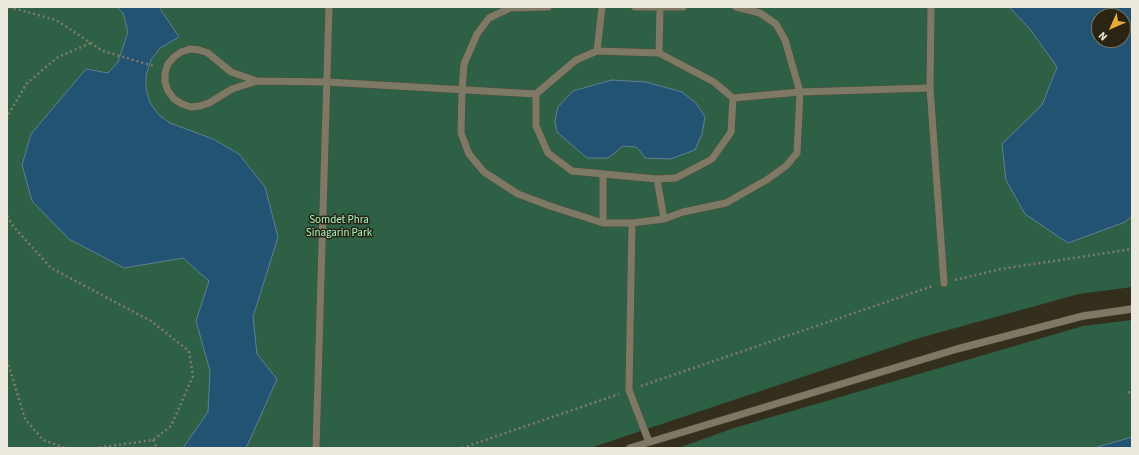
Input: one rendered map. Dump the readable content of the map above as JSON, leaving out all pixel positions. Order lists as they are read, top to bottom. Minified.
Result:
{"parks":["Somdet Phra Sinagarin Park"],"north":"bottom left"}
